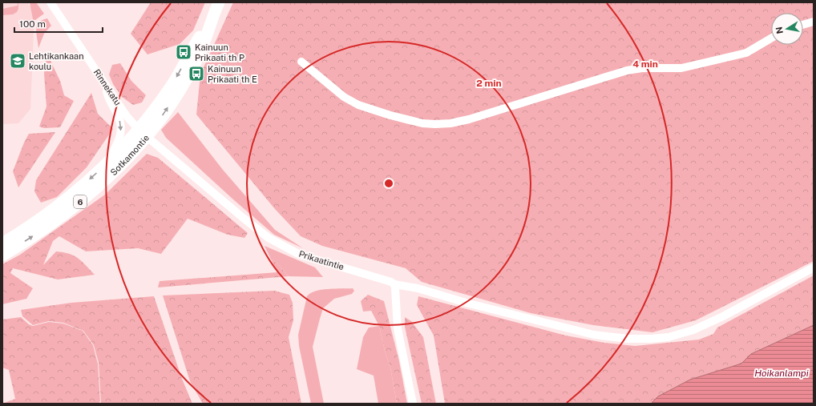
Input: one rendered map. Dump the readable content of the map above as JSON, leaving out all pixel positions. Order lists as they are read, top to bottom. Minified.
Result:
{"streets":{"highway":["Sotkamontie","6"],"street":["Rinnekatu","Prikaatintie"]},"crossings":[["Rinnekatu","Sotkamontie"],["Rinnekatu","Prikaatintie"],["Sotkamontie","Prikaatintie"]],"water":["Hoikanlampi"],"places":{"bus stop":["Kainuun Prikaati th P","Kainuun Prikaati th E"],"school or university":["Lehtikankaan koulu"]},"scale_bar":"100 m","north":"left","rings":["4 min","2 min"]}
